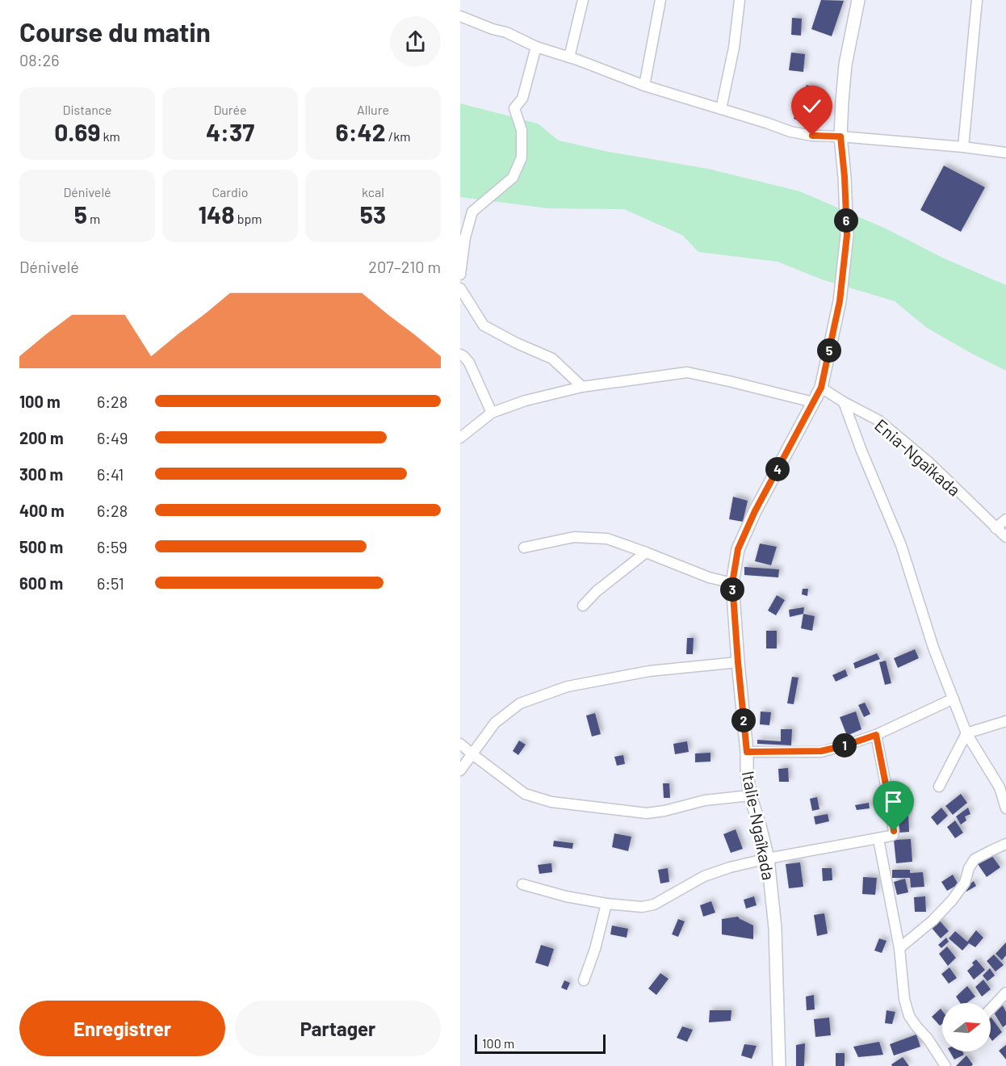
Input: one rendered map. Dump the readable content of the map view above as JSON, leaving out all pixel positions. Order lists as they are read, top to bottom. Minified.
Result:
{"streets":{"street":["Enia-Ngaîkada","Italie-Ngaîkada"]},"crossings":[["Enia-Ngaîkada","Italie-Ngaîkada"]],"scale_bar":"100 m","north":"right","page":{"heading":["Course du matin","08:26"],"stats":[["Distance","0.69 km"],["Durée","4:37"],["Allure","6:42 /km"],["Dénivelé","5 m"],["Cardio","148 bpm"],["kcal","53"]],"pins":["6","5","4","3","2","1"],"chart":["Dénivelé","207–210 m"],"list":[{"name":"100 m","note":"6:28"},{"name":"200 m","note":"6:49"},{"name":"300 m","note":"6:41"},{"name":"400 m","note":"6:28"},{"name":"500 m","note":"6:59"},{"name":"600 m","note":"6:51"}],"buttons":["Enregistrer","Partager"],"scale":"100 m"}}
